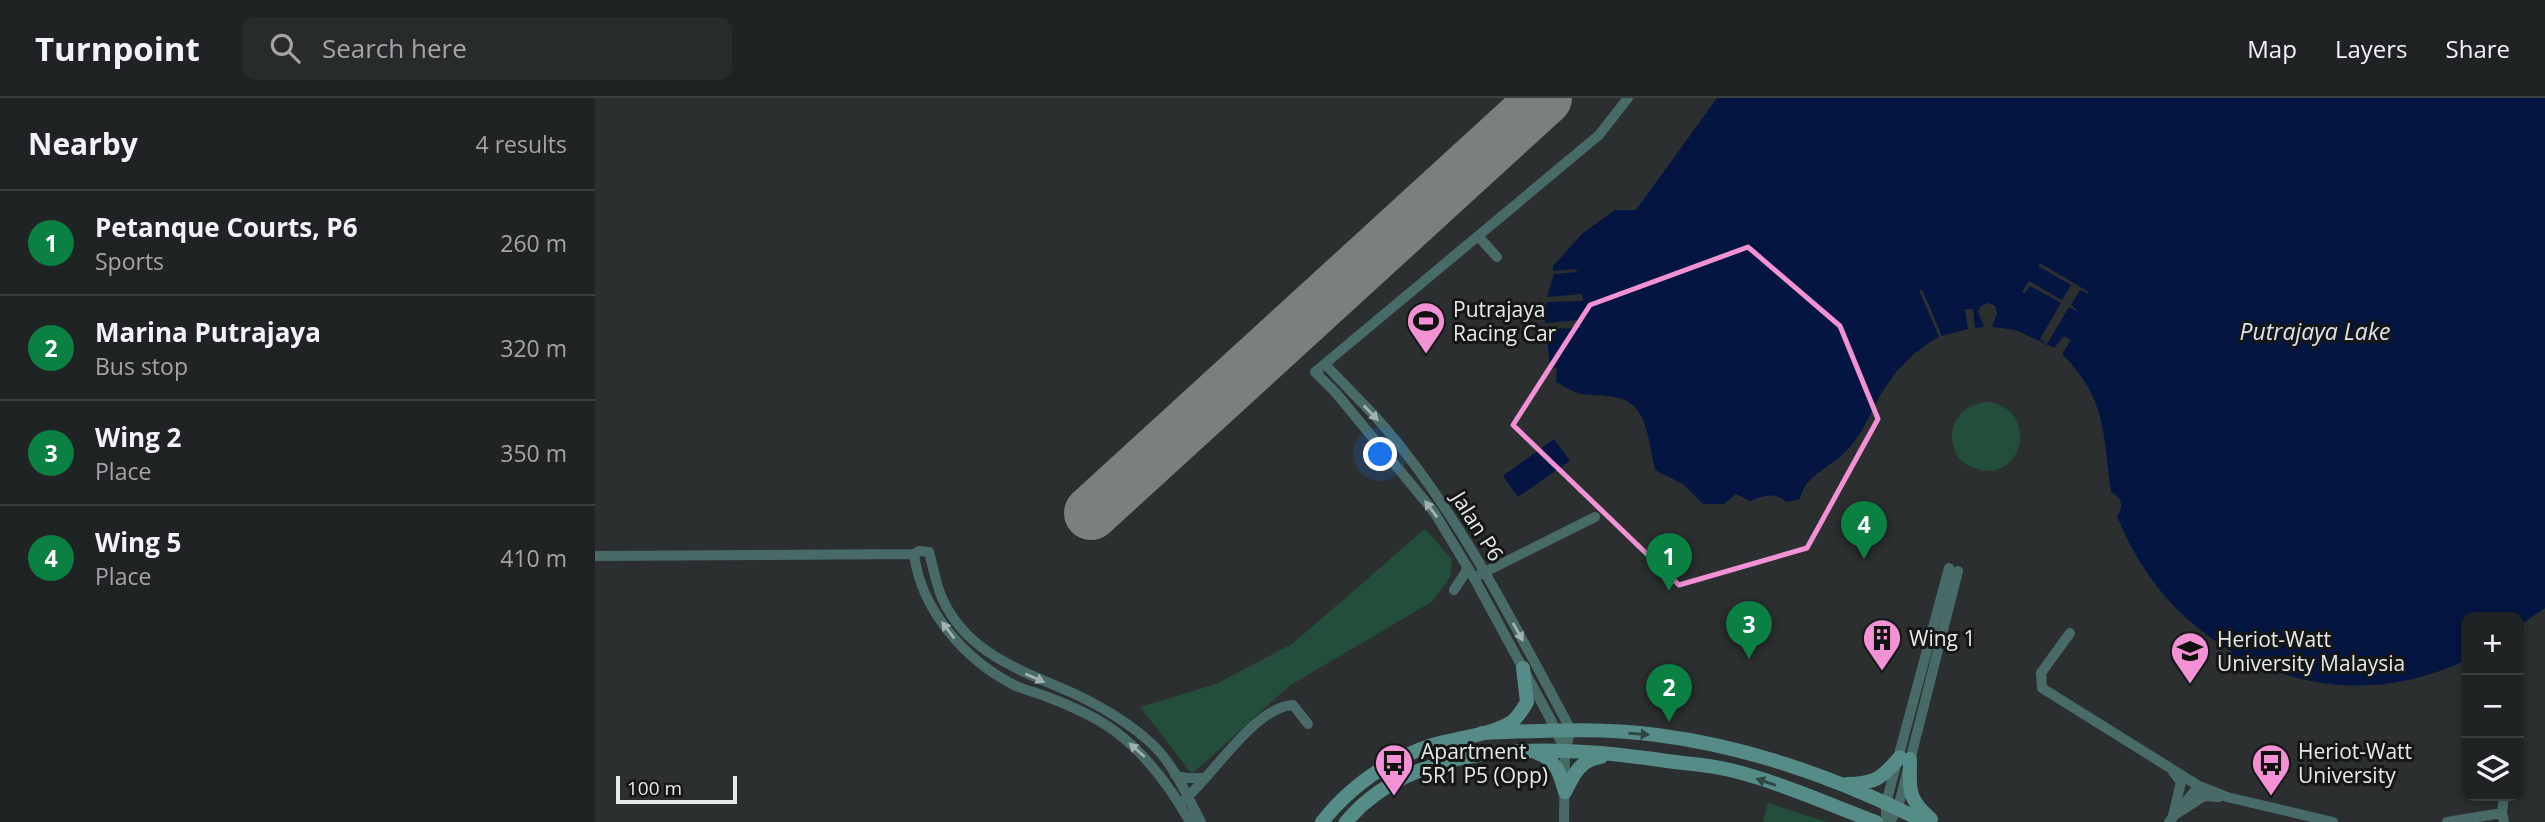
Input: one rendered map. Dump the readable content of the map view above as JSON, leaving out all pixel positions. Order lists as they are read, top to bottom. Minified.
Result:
{"streets":{"street":["Jalan P6"]},"water":["Putrajaya Lake"],"places":{"sports":["Putrajaya Racing Car"],"building":["Wing 1"],"school or university":["Heriot-Watt University Malaysia"],"bus stop":["Apartment 5R1 P5 (Opp)","Heriot-Watt University"]},"scale_bar":"100 m","page":{"header":"Turnpoint","search":"Search here","nav":["Map","Layers","Share"],"heading":["Nearby","4 results"],"list":[{"mark":"1","name":"Petanque Courts, P6","note":"Sports","value":"260 m"},{"mark":"2","name":"Marina Putrajaya","note":"Bus stop","value":"320 m"},{"mark":"3","name":"Wing 2","note":"Place","value":"350 m"},{"mark":"4","name":"Wing 5","note":"Place","value":"410 m"}],"pins":["4","1","3","2"],"map_buttons":["+","−"],"scale":"100 m"}}
